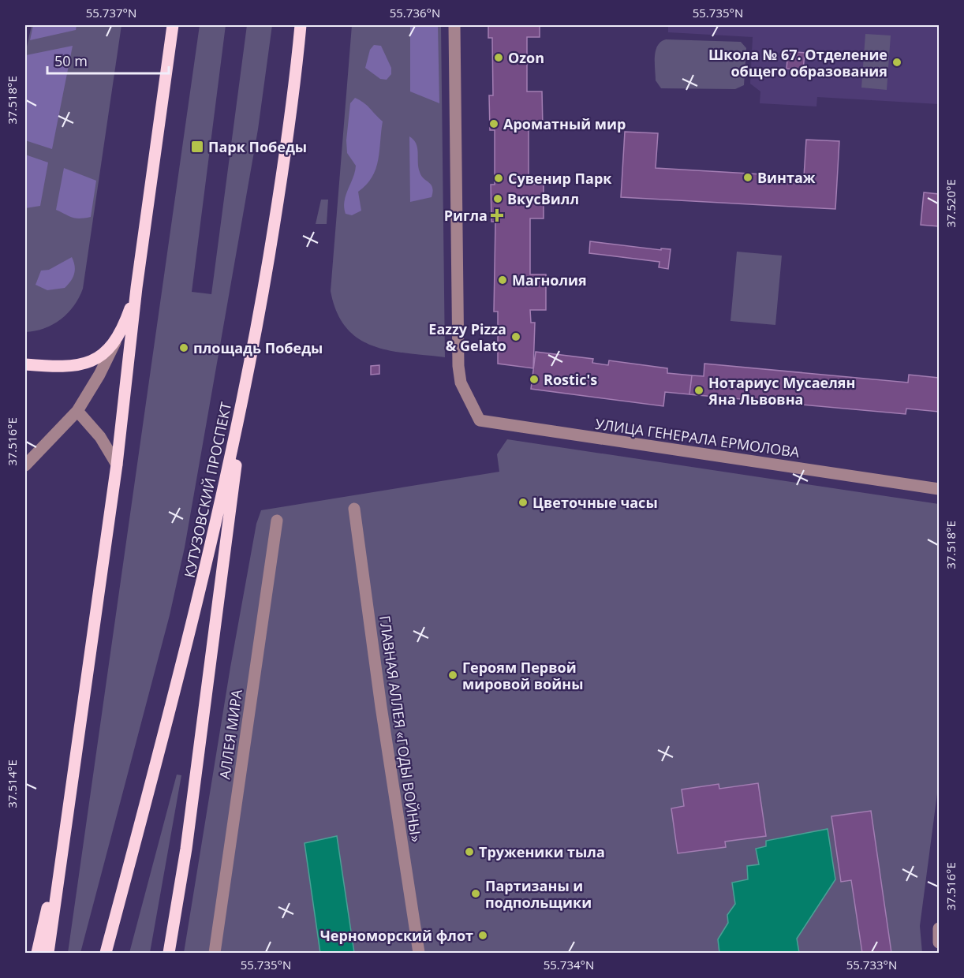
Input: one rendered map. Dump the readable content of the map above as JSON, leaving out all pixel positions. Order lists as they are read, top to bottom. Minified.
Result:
{"streets":{"main road":["КУТУЗОВСКИЙ ПРОСПЕКТ"],"street":["УЛИЦА ГЕНЕРАЛА ЕРМОЛОВА","ГЛАВНАЯ АЛЛЕЯ «ГОДЫ ВОЙНЫ»","АЛЛЕЯ МИРА"]},"places":{"other":["Ozon","Школа № 67. Отделение общего образования","Ароматный мир","Винтаж","Сувенир Парк","ВкусВилл","Магнолия","Eazzy Pizza & Gelato","площадь Победы","Rostic's","Нотариус Мусаелян Яна Львовна","Цветочные часы","Героям Первой мировой войны","Труженики тыла","Партизаны и подпольщики","Черноморский флот"],"transit":["Парк Победы"],"health":["Ригла"]},"scale_bar":"50 m","coordinates":["55.737°N","55.736°N","55.735°N","37.518°E","37.520°E","37.516°E","37.514°E","55.734°N","55.733°N"]}
